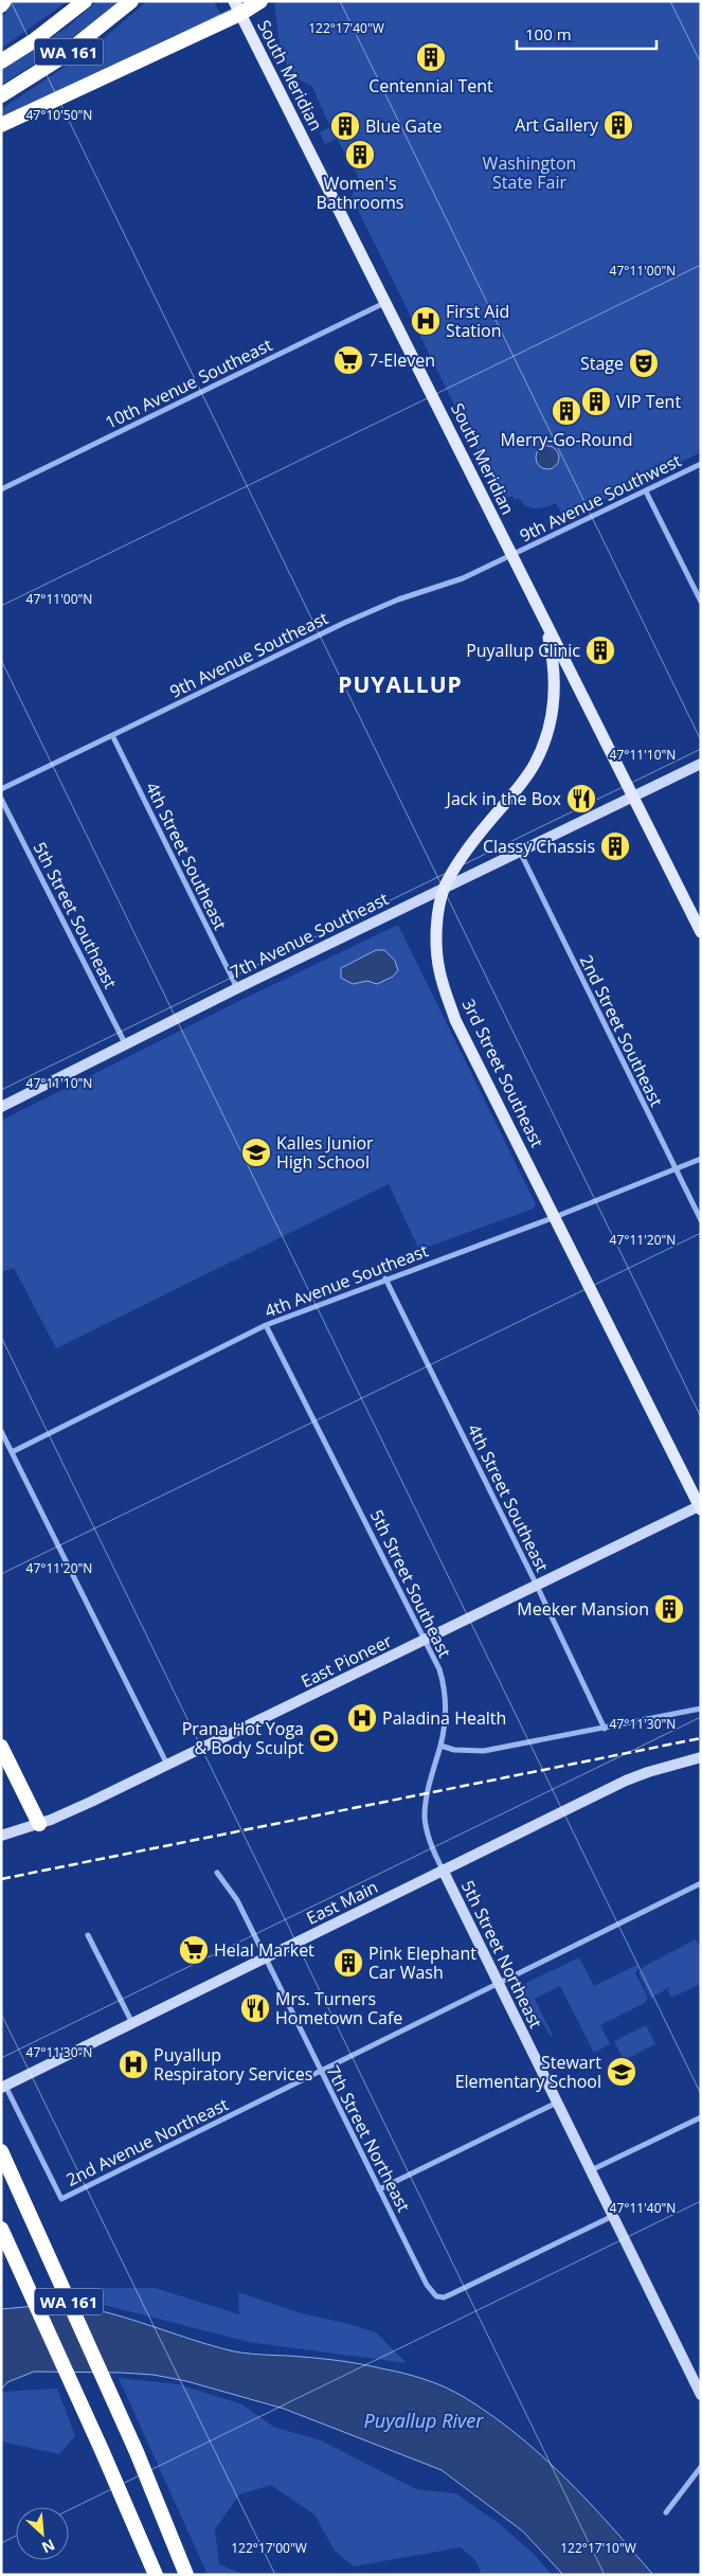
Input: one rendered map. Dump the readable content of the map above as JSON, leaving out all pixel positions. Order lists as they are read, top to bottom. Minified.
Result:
{"streets":{"highway":["WA 161"],"main road":["South Meridian","7th Avenue Southeast","3rd Street Southeast","East Pioneer","East Main","5th Street Northeast"],"street":["10th Avenue Southeast","9th Avenue Southwest","9th Avenue Southeast","4th Street Southeast","5th Street Southeast","2nd Street Southeast","4th Avenue Southeast","7th Street Northeast","2nd Avenue Northeast"]},"crossings":[["South Meridian","10th Avenue Southeast"],["South Meridian","9th Avenue Southwest"],["South Meridian","9th Avenue Southeast"],["South Meridian","7th Avenue Southeast"],["South Meridian","3rd Street Southeast"],["9th Avenue Southwest","9th Avenue Southeast"],["9th Avenue Southeast","4th Street Southeast"],["4th Street Southeast","7th Avenue Southeast"],["4th Street Southeast","4th Avenue Southeast"],["4th Street Southeast","East Pioneer"],["5th Street Southeast","7th Avenue Southeast"],["5th Street Southeast","4th Avenue Southeast"],["5th Street Southeast","East Pioneer"],["5th Street Southeast","East Main"],["5th Street Southeast","5th Street Northeast"],["7th Avenue Southeast","2nd Street Southeast"],["7th Avenue Southeast","3rd Street Southeast"],["2nd Street Southeast","4th Avenue Southeast"],["3rd Street Southeast","4th Avenue Southeast"],["3rd Street Southeast","East Pioneer"],["East Main","5th Street Northeast"],["East Main","7th Street Northeast"],["East Main","2nd Avenue Northeast"],["5th Street Northeast","7th Street Northeast"],["5th Street Northeast","2nd Avenue Northeast"],["7th Street Northeast","2nd Avenue Northeast"]],"districts":["PUYALLUP"],"water":["Puyallup River"],"parks":["Washington State Fair"],"places":{"building":["Centennial Tent","Art Gallery","Blue Gate","Women's Bathrooms","VIP Tent","Merry-Go-Round","Puyallup Clinic","Classy Chassis","Meeker Mansion","Pink Elephant Car Wash"],"hospital":["First Aid Station","Paladina Health","Puyallup Respiratory Services"],"supermarket":["7-Eleven","Helal Market"],"theatre":["Stage"],"restaurant":["Jack in the Box","Mrs. Turners Hometown Cafe"],"school or university":["Kalles Junior High School","Stewart Elementary School"],"sports":["Prana Hot Yoga & Body Sculpt"]},"scale_bar":"100 m","north":"bottom right","coordinates":["122°17'40\"W","47°10'50\"N","47°11'00\"N","47°11'10\"N","47°11'20\"N","47°11'30\"N","47°11'40\"N","122°17'00\"W","122°17'10\"W"]}
